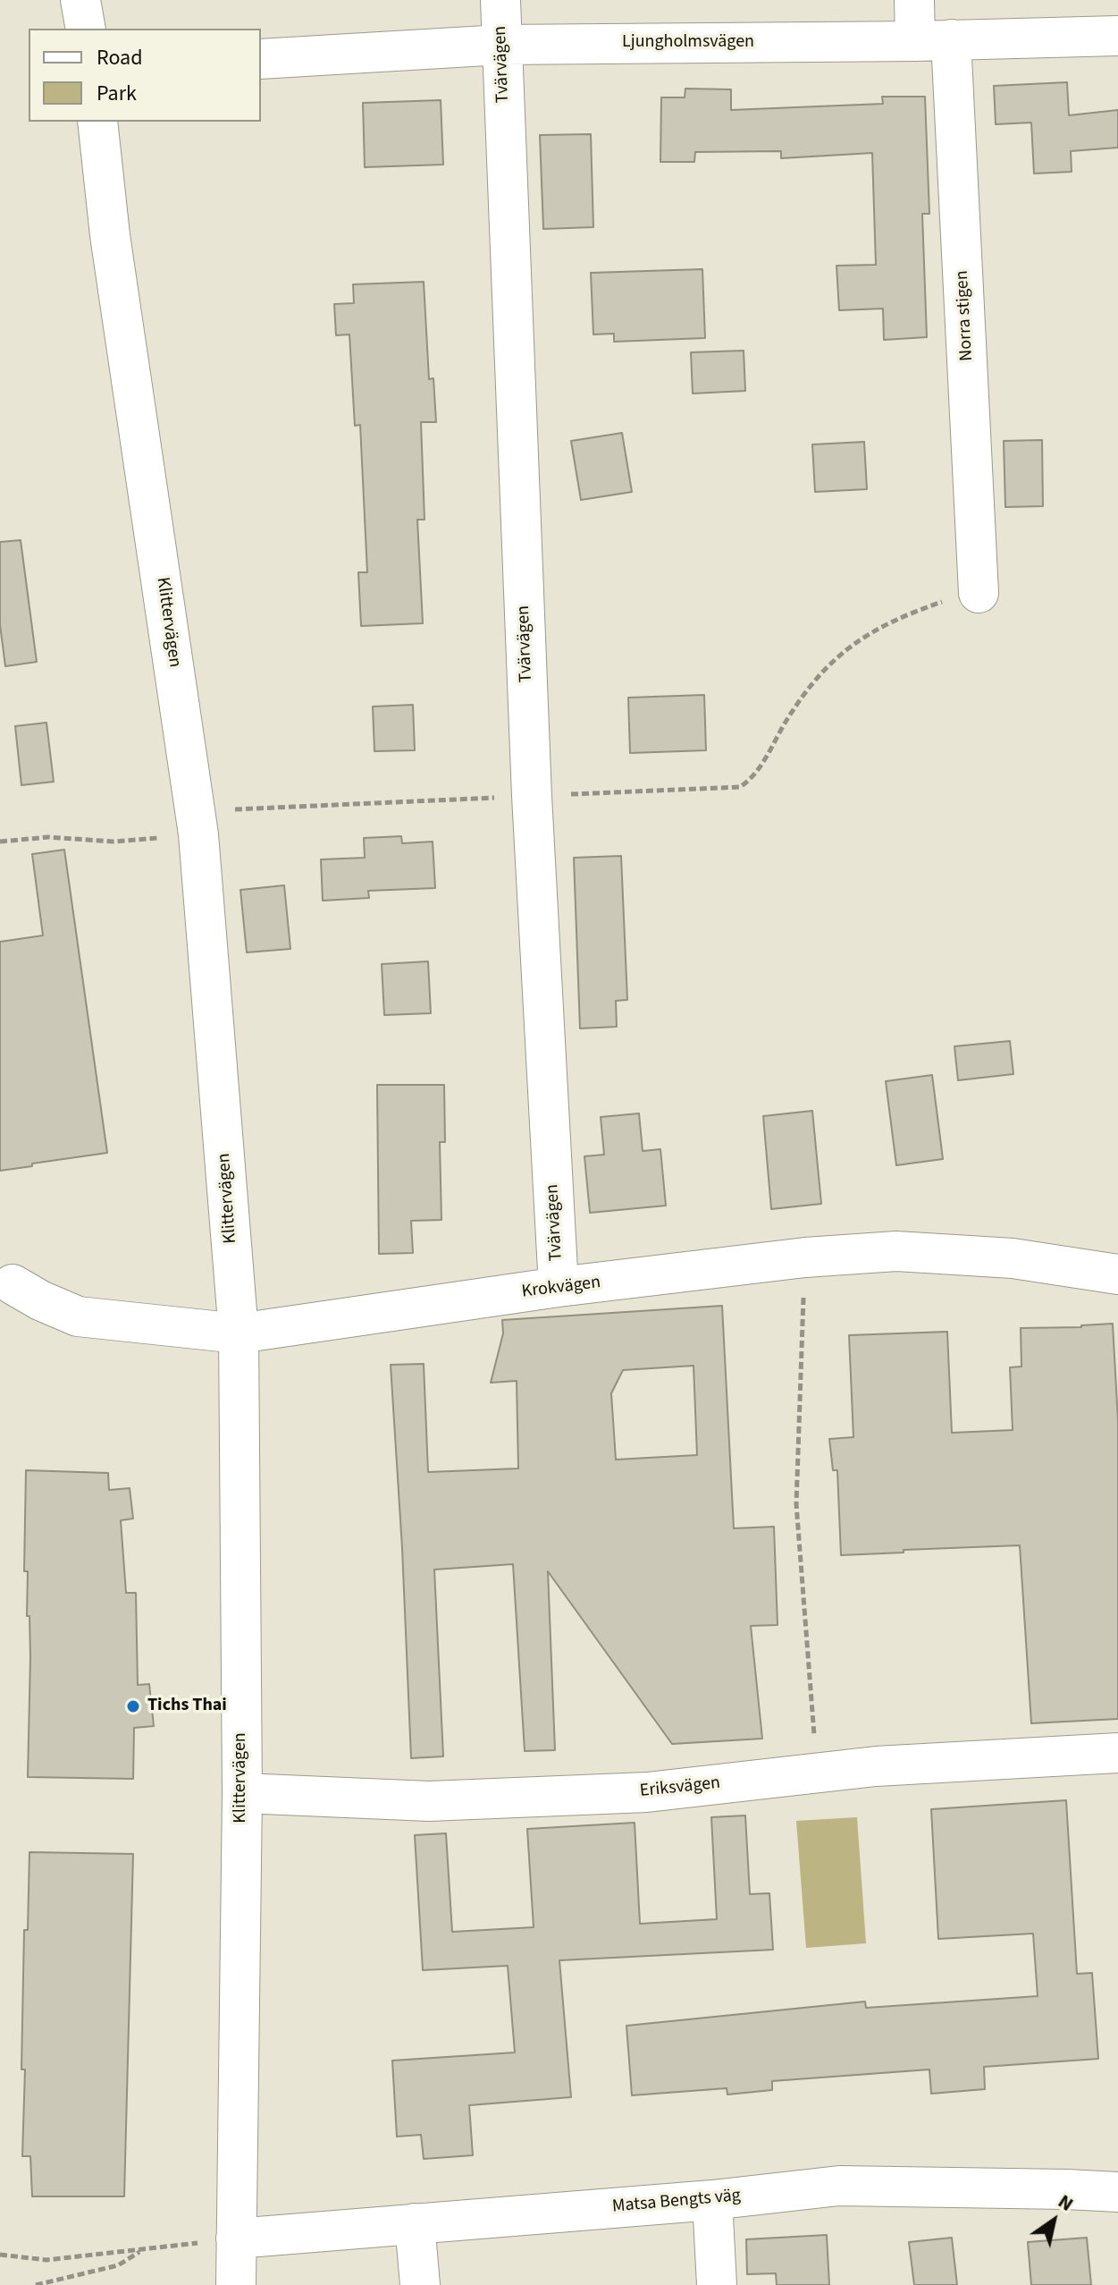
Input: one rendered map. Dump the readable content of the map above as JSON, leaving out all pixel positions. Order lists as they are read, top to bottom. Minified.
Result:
{"streets":{"street":["Ljungholmsvägen","Tvärvägen","Norra stigen","Klittervägen","Krokvägen","Eriksvägen","Matsa Bengts väg"]},"crossings":[["Ljungholmsvägen","Tvärvägen"],["Ljungholmsvägen","Norra stigen"],["Tvärvägen","Krokvägen"],["Klittervägen","Krokvägen"],["Klittervägen","Eriksvägen"],["Klittervägen","Matsa Bengts väg"]],"places":["Tichs Thai"],"legend":["Road","Park"],"north":"top right"}
